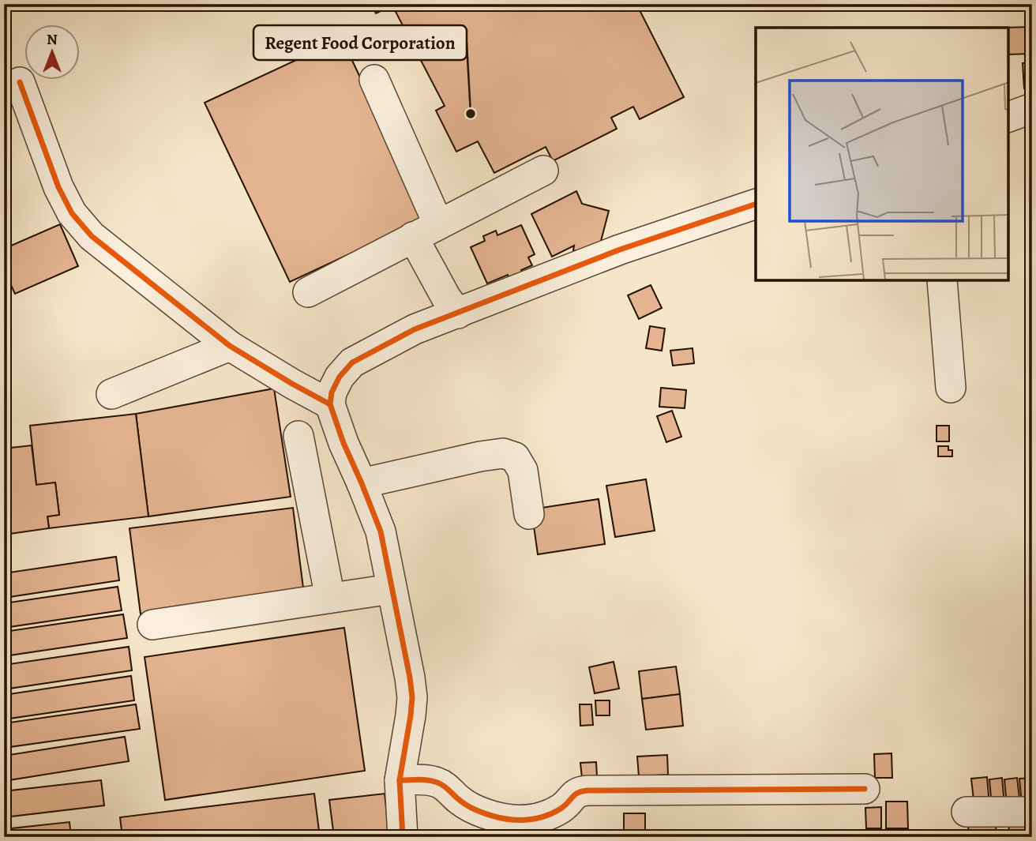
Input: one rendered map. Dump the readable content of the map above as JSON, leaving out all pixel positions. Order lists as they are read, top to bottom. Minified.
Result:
{"places":["Regent Food Corporation"],"north":"top"}
